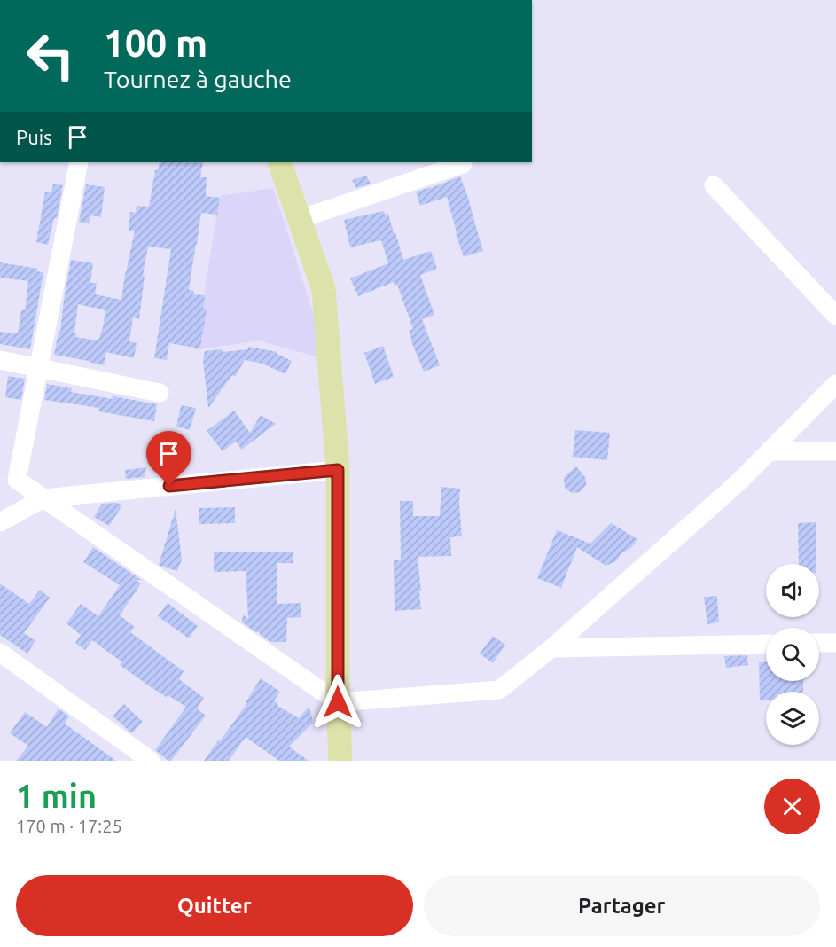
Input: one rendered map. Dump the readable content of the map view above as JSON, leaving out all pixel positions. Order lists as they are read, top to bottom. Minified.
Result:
{"page":{"turn":["100 m","Tournez à gauche"],"then":"Puis","heading":["1 min","170 m · 17:25"],"buttons":["Quitter","Partager"]}}
